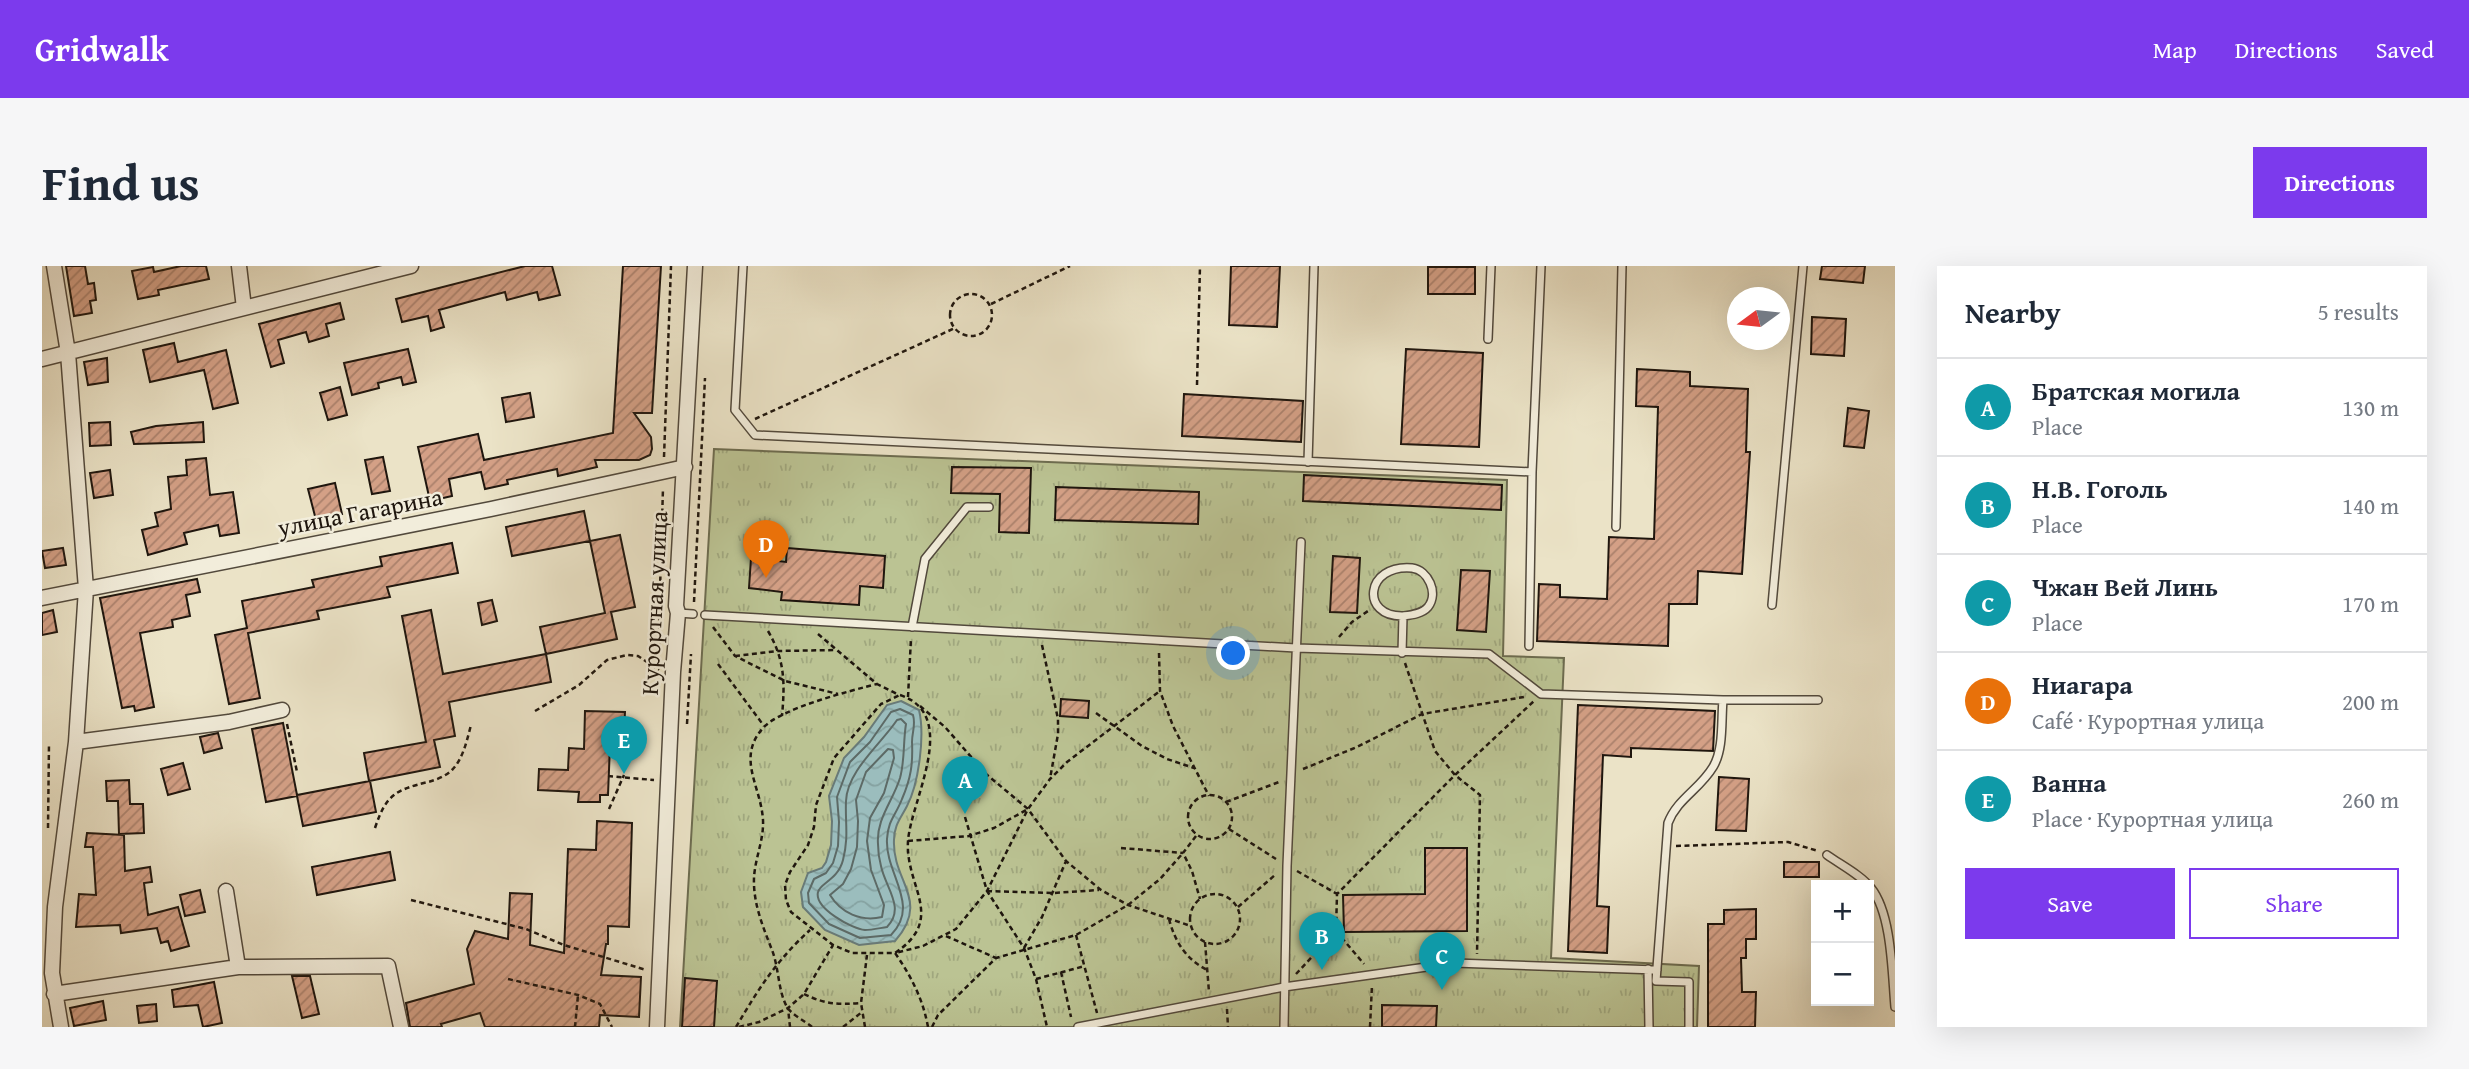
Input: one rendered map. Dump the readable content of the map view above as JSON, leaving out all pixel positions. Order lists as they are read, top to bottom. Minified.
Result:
{"streets":{"street":["улица Гагарина","Курортная улица"]},"crossings":[["улица Гагарина","Курортная улица"]],"north":"left","page":{"header":"Gridwalk","nav":["Map","Directions","Saved"],"title":"Find us","buttons":["Directions",["Save","Share"]],"heading":["Nearby","5 results"],"list":[{"mark":"A","name":"Братская могила","note":"Place","value":"130 m"},{"mark":"B","name":"Н.В. Гоголь","note":"Place","value":"140 m"},{"mark":"C","name":"Чжан Вей Линь","note":"Place","value":"170 m"},{"mark":"D","name":"Ниагара","note":"Café · Курортная улица","value":"200 m"},{"mark":"E","name":"Ванна","note":"Place · Курортная улица","value":"260 m"}],"pins":["D","E","A","B","C"],"map_buttons":["+","−"]}}
